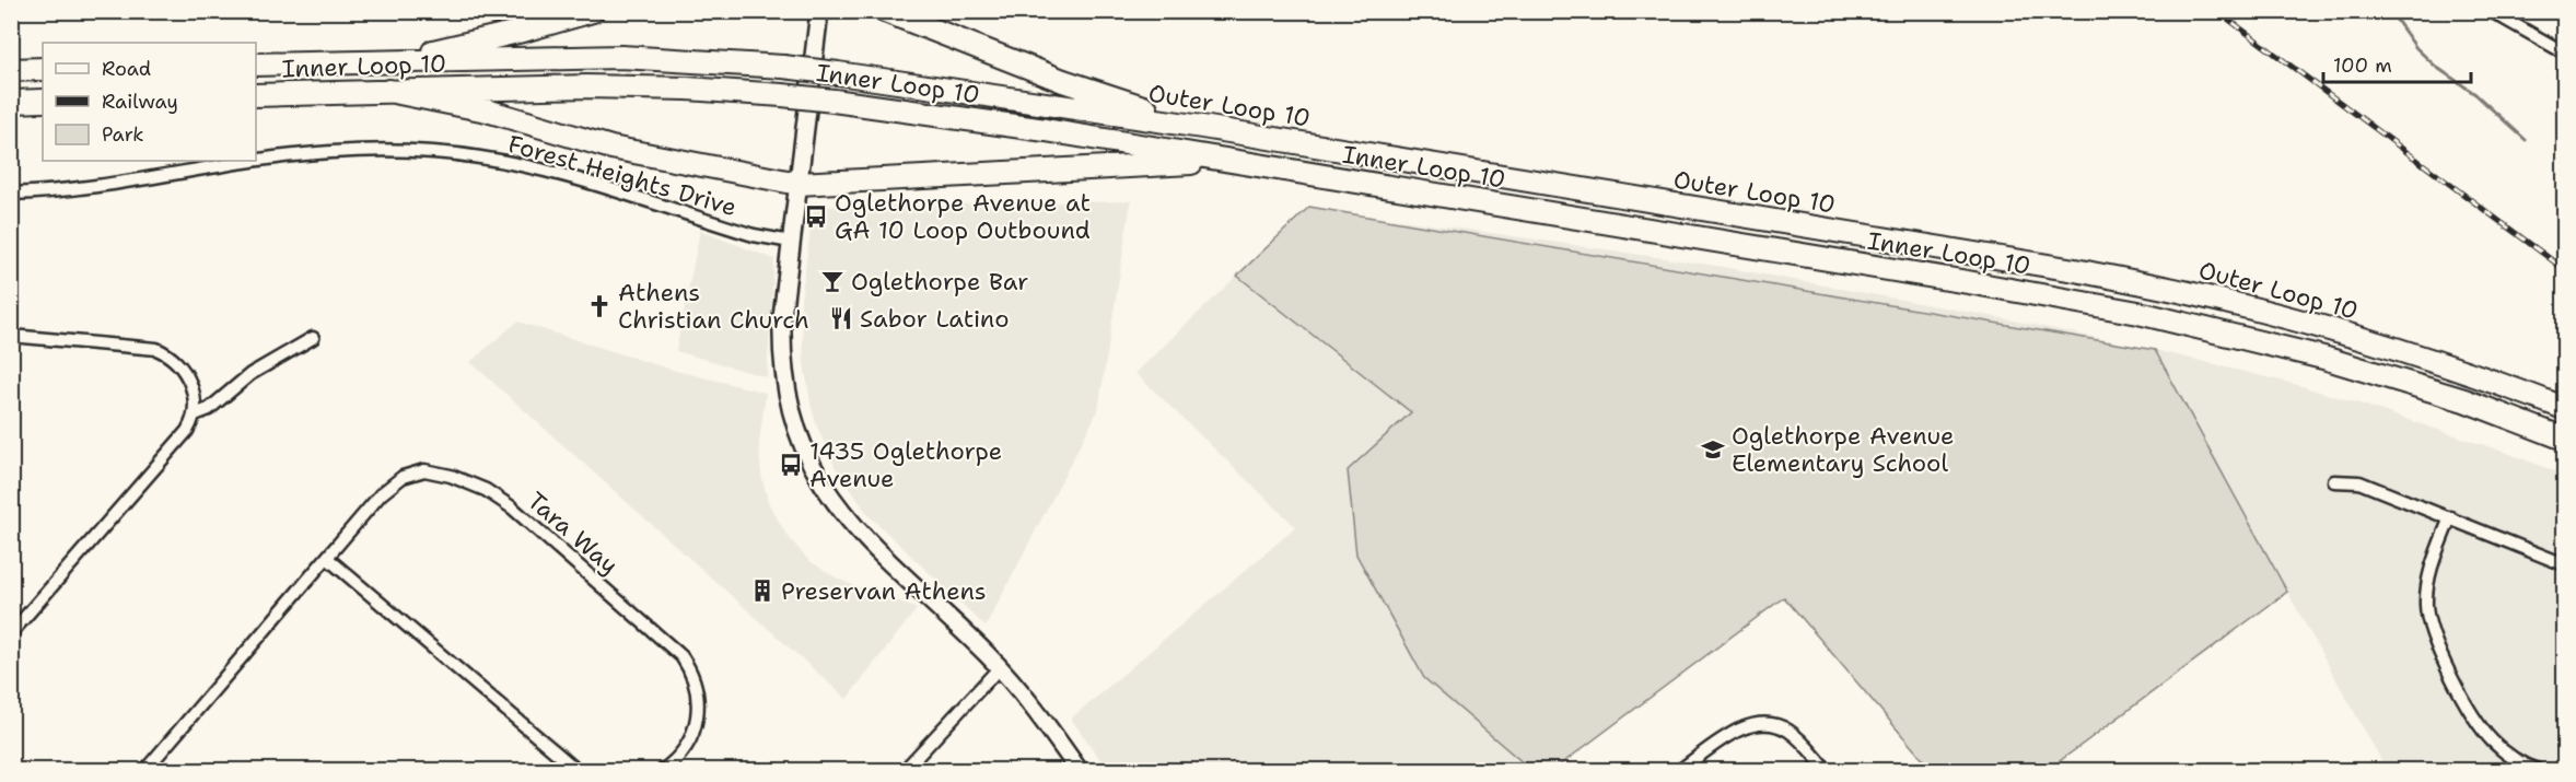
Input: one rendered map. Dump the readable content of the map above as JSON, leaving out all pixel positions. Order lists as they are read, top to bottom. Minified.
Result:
{"streets":{"highway":["Inner Loop 10","Outer Loop 10"],"street":["Forest Heights Drive","Tara Way"]},"places":{"bus stop":["Oglethorpe Avenue at GA 10 Loop Outbound","1435 Oglethorpe Avenue"],"bar":["Oglethorpe Bar"],"church":["Athens Christian Church"],"restaurant":["Sabor Latino"],"school or university":["Oglethorpe Avenue Elementary School"],"building":["Preservan Athens"]},"legend":["Road","Railway","Park"],"scale_bar":"100 m"}
